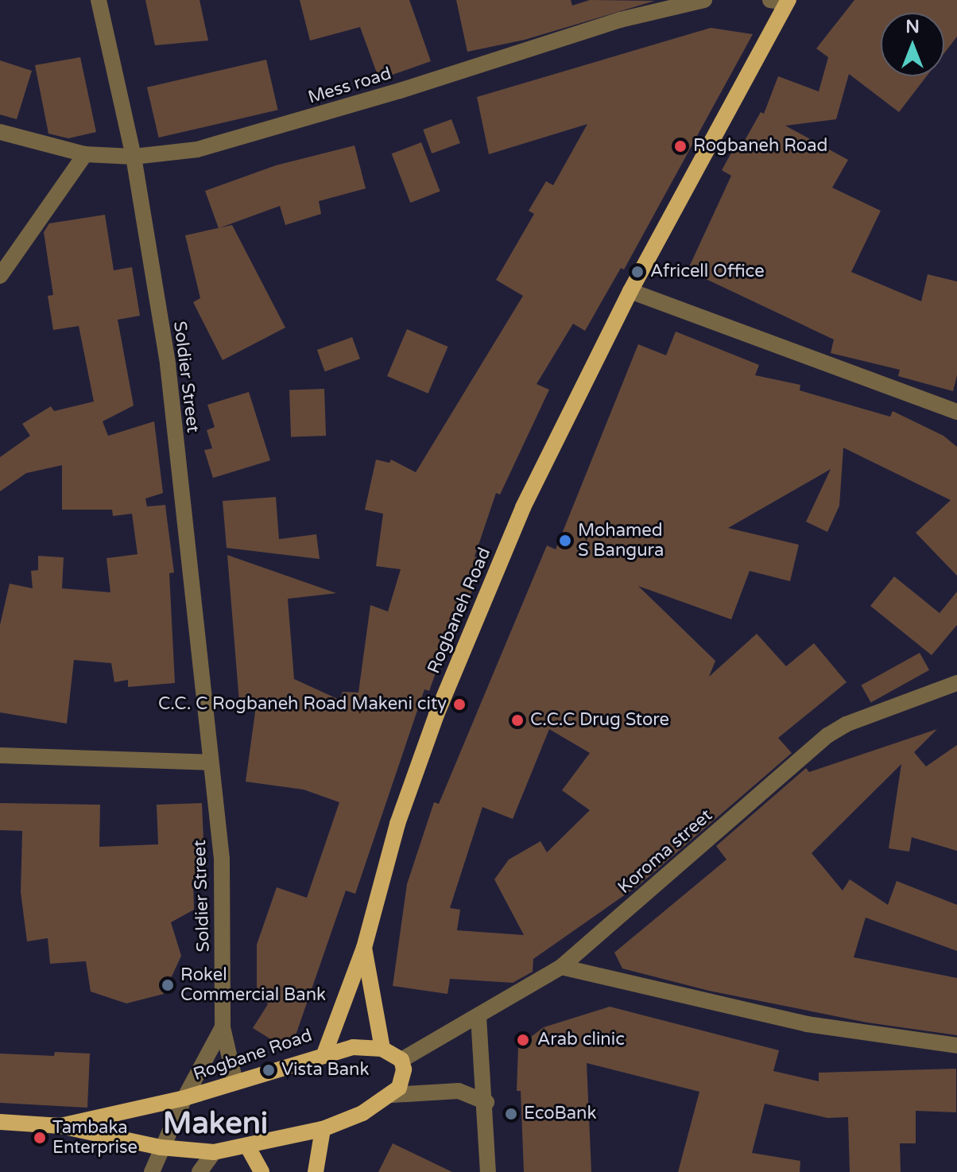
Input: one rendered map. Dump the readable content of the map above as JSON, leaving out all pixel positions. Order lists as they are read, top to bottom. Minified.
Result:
{"streets":{"main road":["Rogbaneh Road","Rogbane Road"],"street":["Mess road","Soldier Street","Koroma street"]},"crossings":[["Mess road","Soldier Street"],["Soldier Street","Rogbane Road"],["Rogbaneh Road","Rogbane Road"]],"districts":["Makeni"],"places":["Rogbaneh Road","Africell Office","Mohamed S Bangura","C.C. C Rogbaneh Road Makeni city","C.C.C Drug Store","Rokel Commercial Bank","Arab clinic","Vista Bank","EcoBank","Tambaka Enterprise"],"north":"top"}
